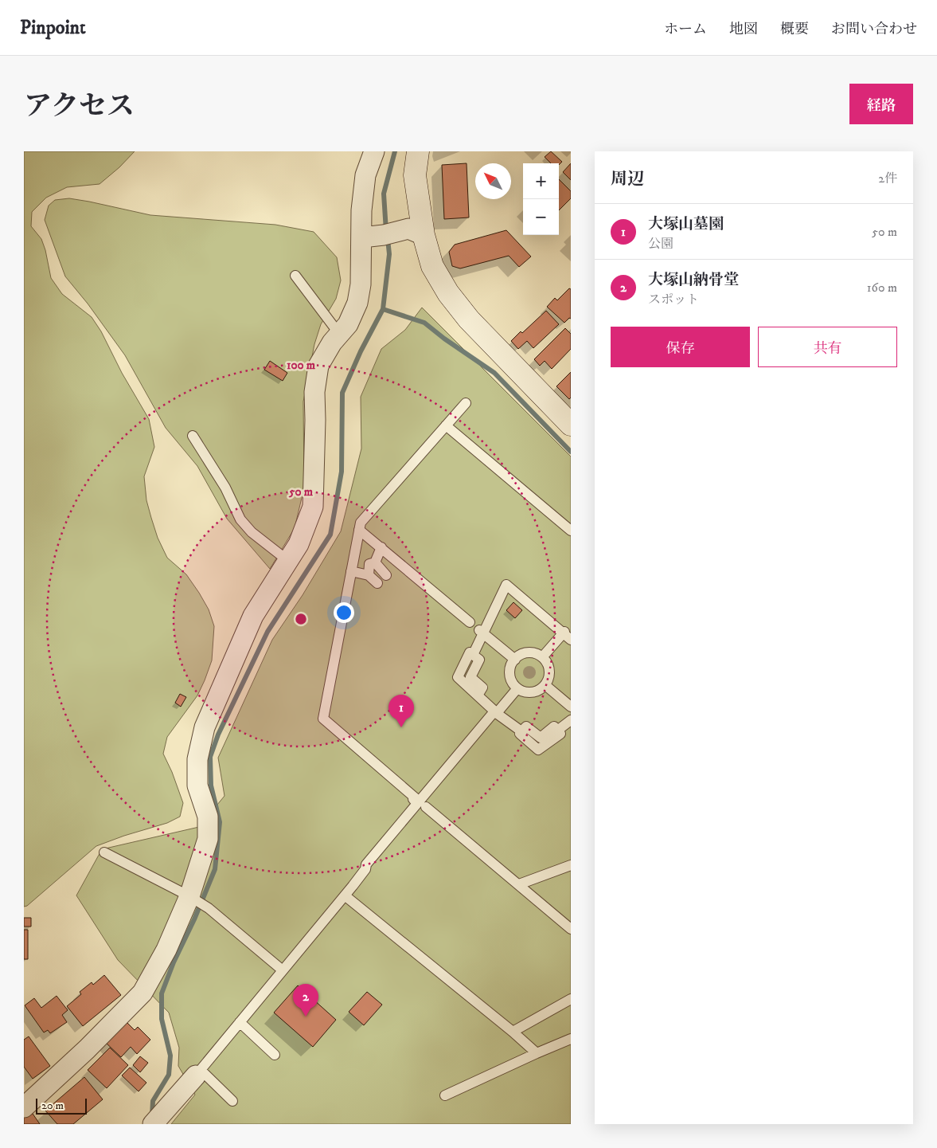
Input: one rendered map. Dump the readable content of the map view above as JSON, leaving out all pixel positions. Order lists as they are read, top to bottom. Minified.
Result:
{"scale_bar":"20 m","north":"top left","page":{"header":"Pinpoint","nav":["ホーム","地図","概要","お問い合わせ"],"title":"アクセス","buttons":["経路",["保存","共有"]],"heading":["周辺","2件"],"map_buttons":["+","−"],"list":[{"mark":"1","name":"大塚山墓園","note":"公園","value":"50 m"},{"mark":"2","name":"大塚山納骨堂","note":"スポット","value":"160 m"}],"pins":["1","2"],"scale":"20 m"},"rings":["100 m","50 m"]}
